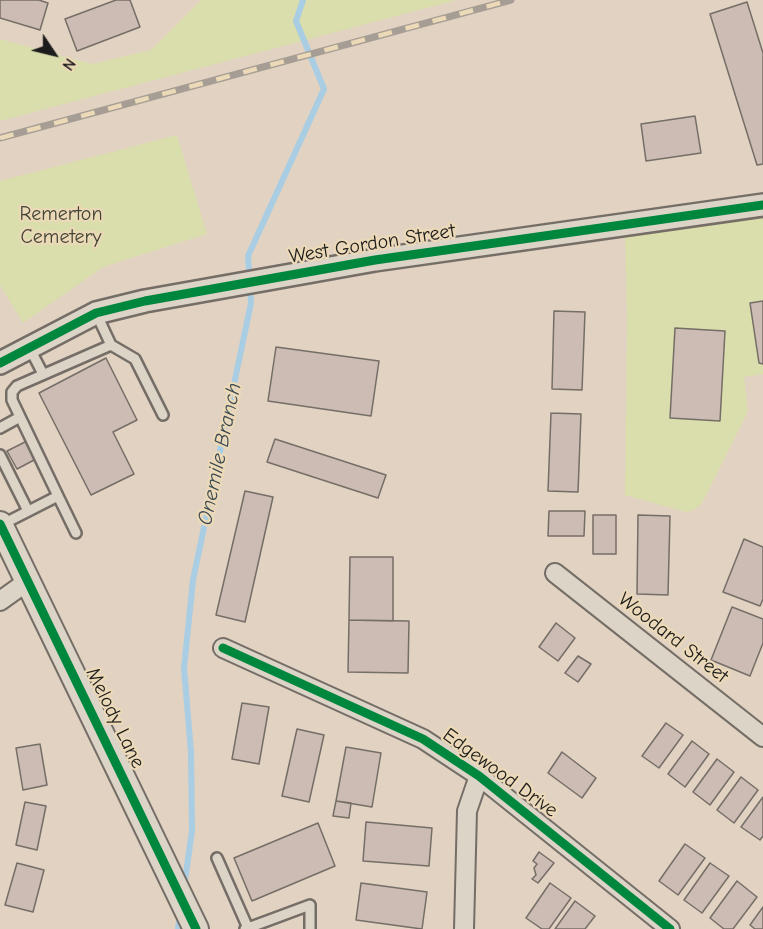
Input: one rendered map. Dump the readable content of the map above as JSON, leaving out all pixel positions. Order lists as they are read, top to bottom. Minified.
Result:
{"streets":{"main road":["Melody Lane"],"street":["West Gordon Street","Woodard Street","Edgewood Drive"]},"water":["Onemile Branch"],"parks":["Remerton Cemetery"],"north":"bottom right"}
